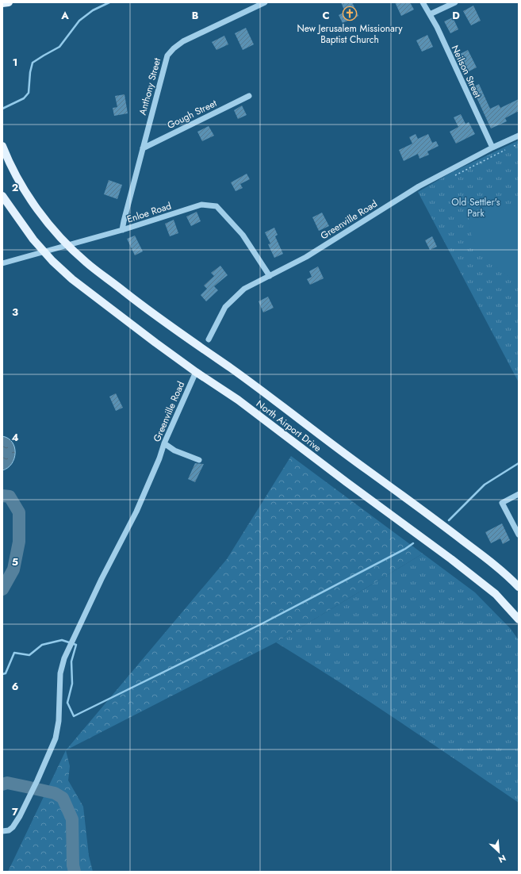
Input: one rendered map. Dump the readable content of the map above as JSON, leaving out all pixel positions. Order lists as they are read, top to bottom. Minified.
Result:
{"streets":{"main road":["North Airport Drive"],"street":["Neilson Street","Anthony Street","Gough Street","Enloe Road","Greenville Road"]},"crossings":[["Neilson Street","Greenville Road"],["Anthony Street","Gough Street"],["Anthony Street","Enloe Road"],["Enloe Road","Greenville Road"],["Enloe Road","North Airport Drive"],["Greenville Road","North Airport Drive"]],"parks":["Old Settler's Park"],"places":{"church":["New Jerusalem Missionary Baptist Church"]},"north":"bottom right","grid":{"columns":["A","B","C","D"],"rows":["1","2","3","4","5","6","7"]}}
